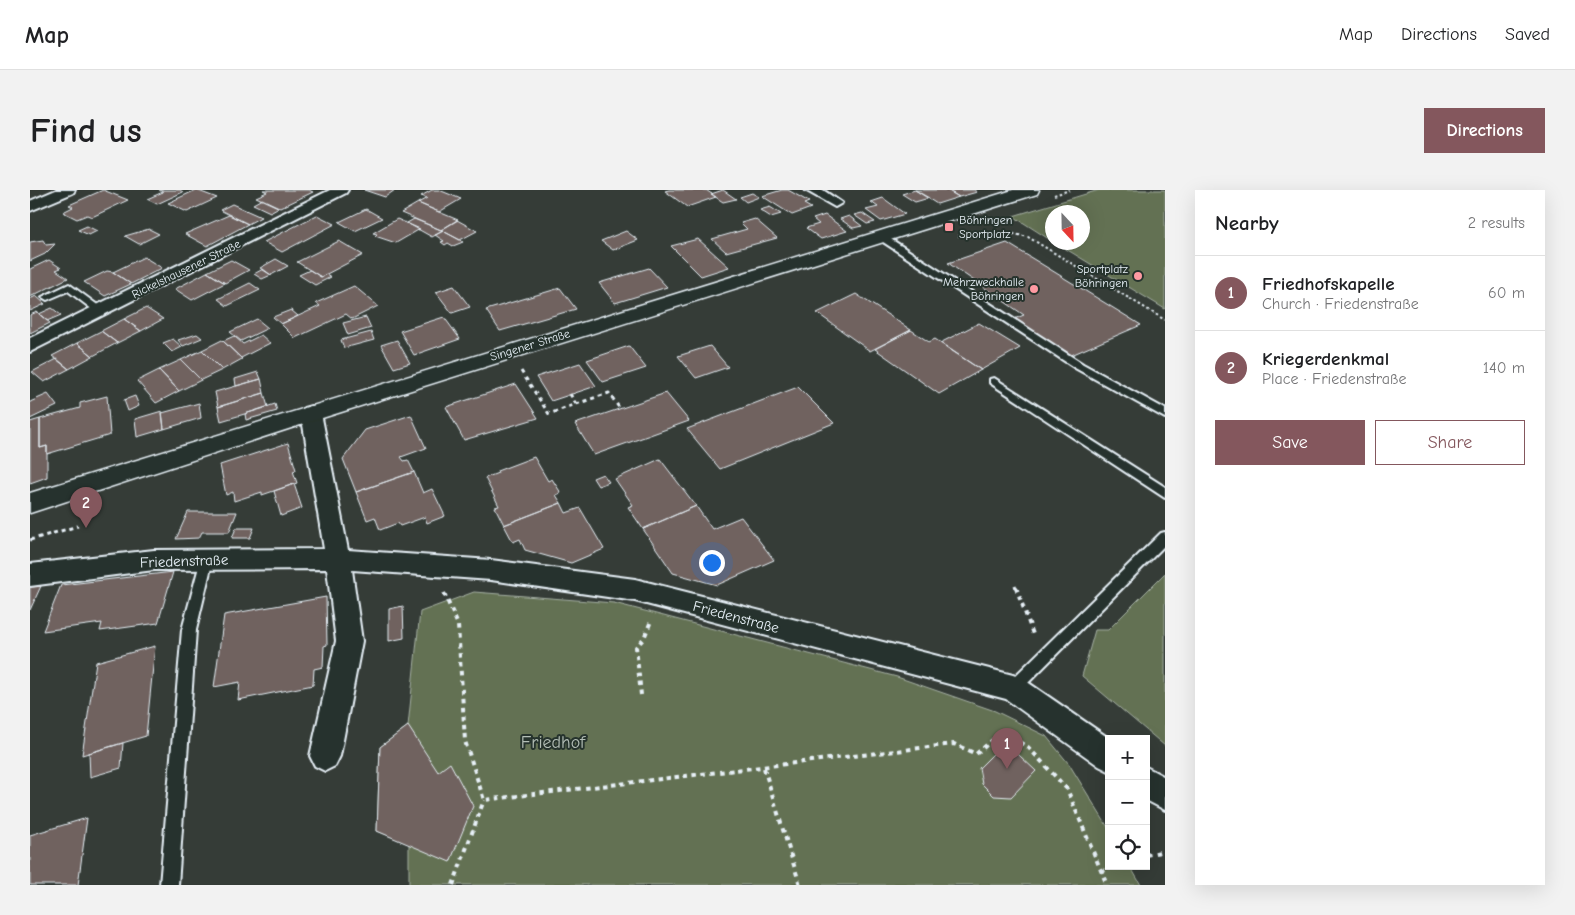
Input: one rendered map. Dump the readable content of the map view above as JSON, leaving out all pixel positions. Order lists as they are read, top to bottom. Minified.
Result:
{"streets":{"street":["Rickelshausener Straße","Singener Straße","Friedenstraße"]},"parks":["Friedhof"],"places":{"transit":["Böhringen Sportplatz"],"other":["Sportplatz Böhringen","Mehrzweckhalle Böhringen"]},"north":"bottom","page":{"header":"Map","nav":["Map","Directions","Saved"],"buttons":["Directions",["Save","Share"]],"title":"Find us","heading":["Nearby","2 results"],"list":[{"mark":"1","name":"Friedhofskapelle","note":"Church · Friedenstraße","value":"60 m"},{"mark":"2","name":"Kriegerdenkmal","note":"Place · Friedenstraße","value":"140 m"}],"pins":["2","1"],"map_buttons":["+","−"]}}
